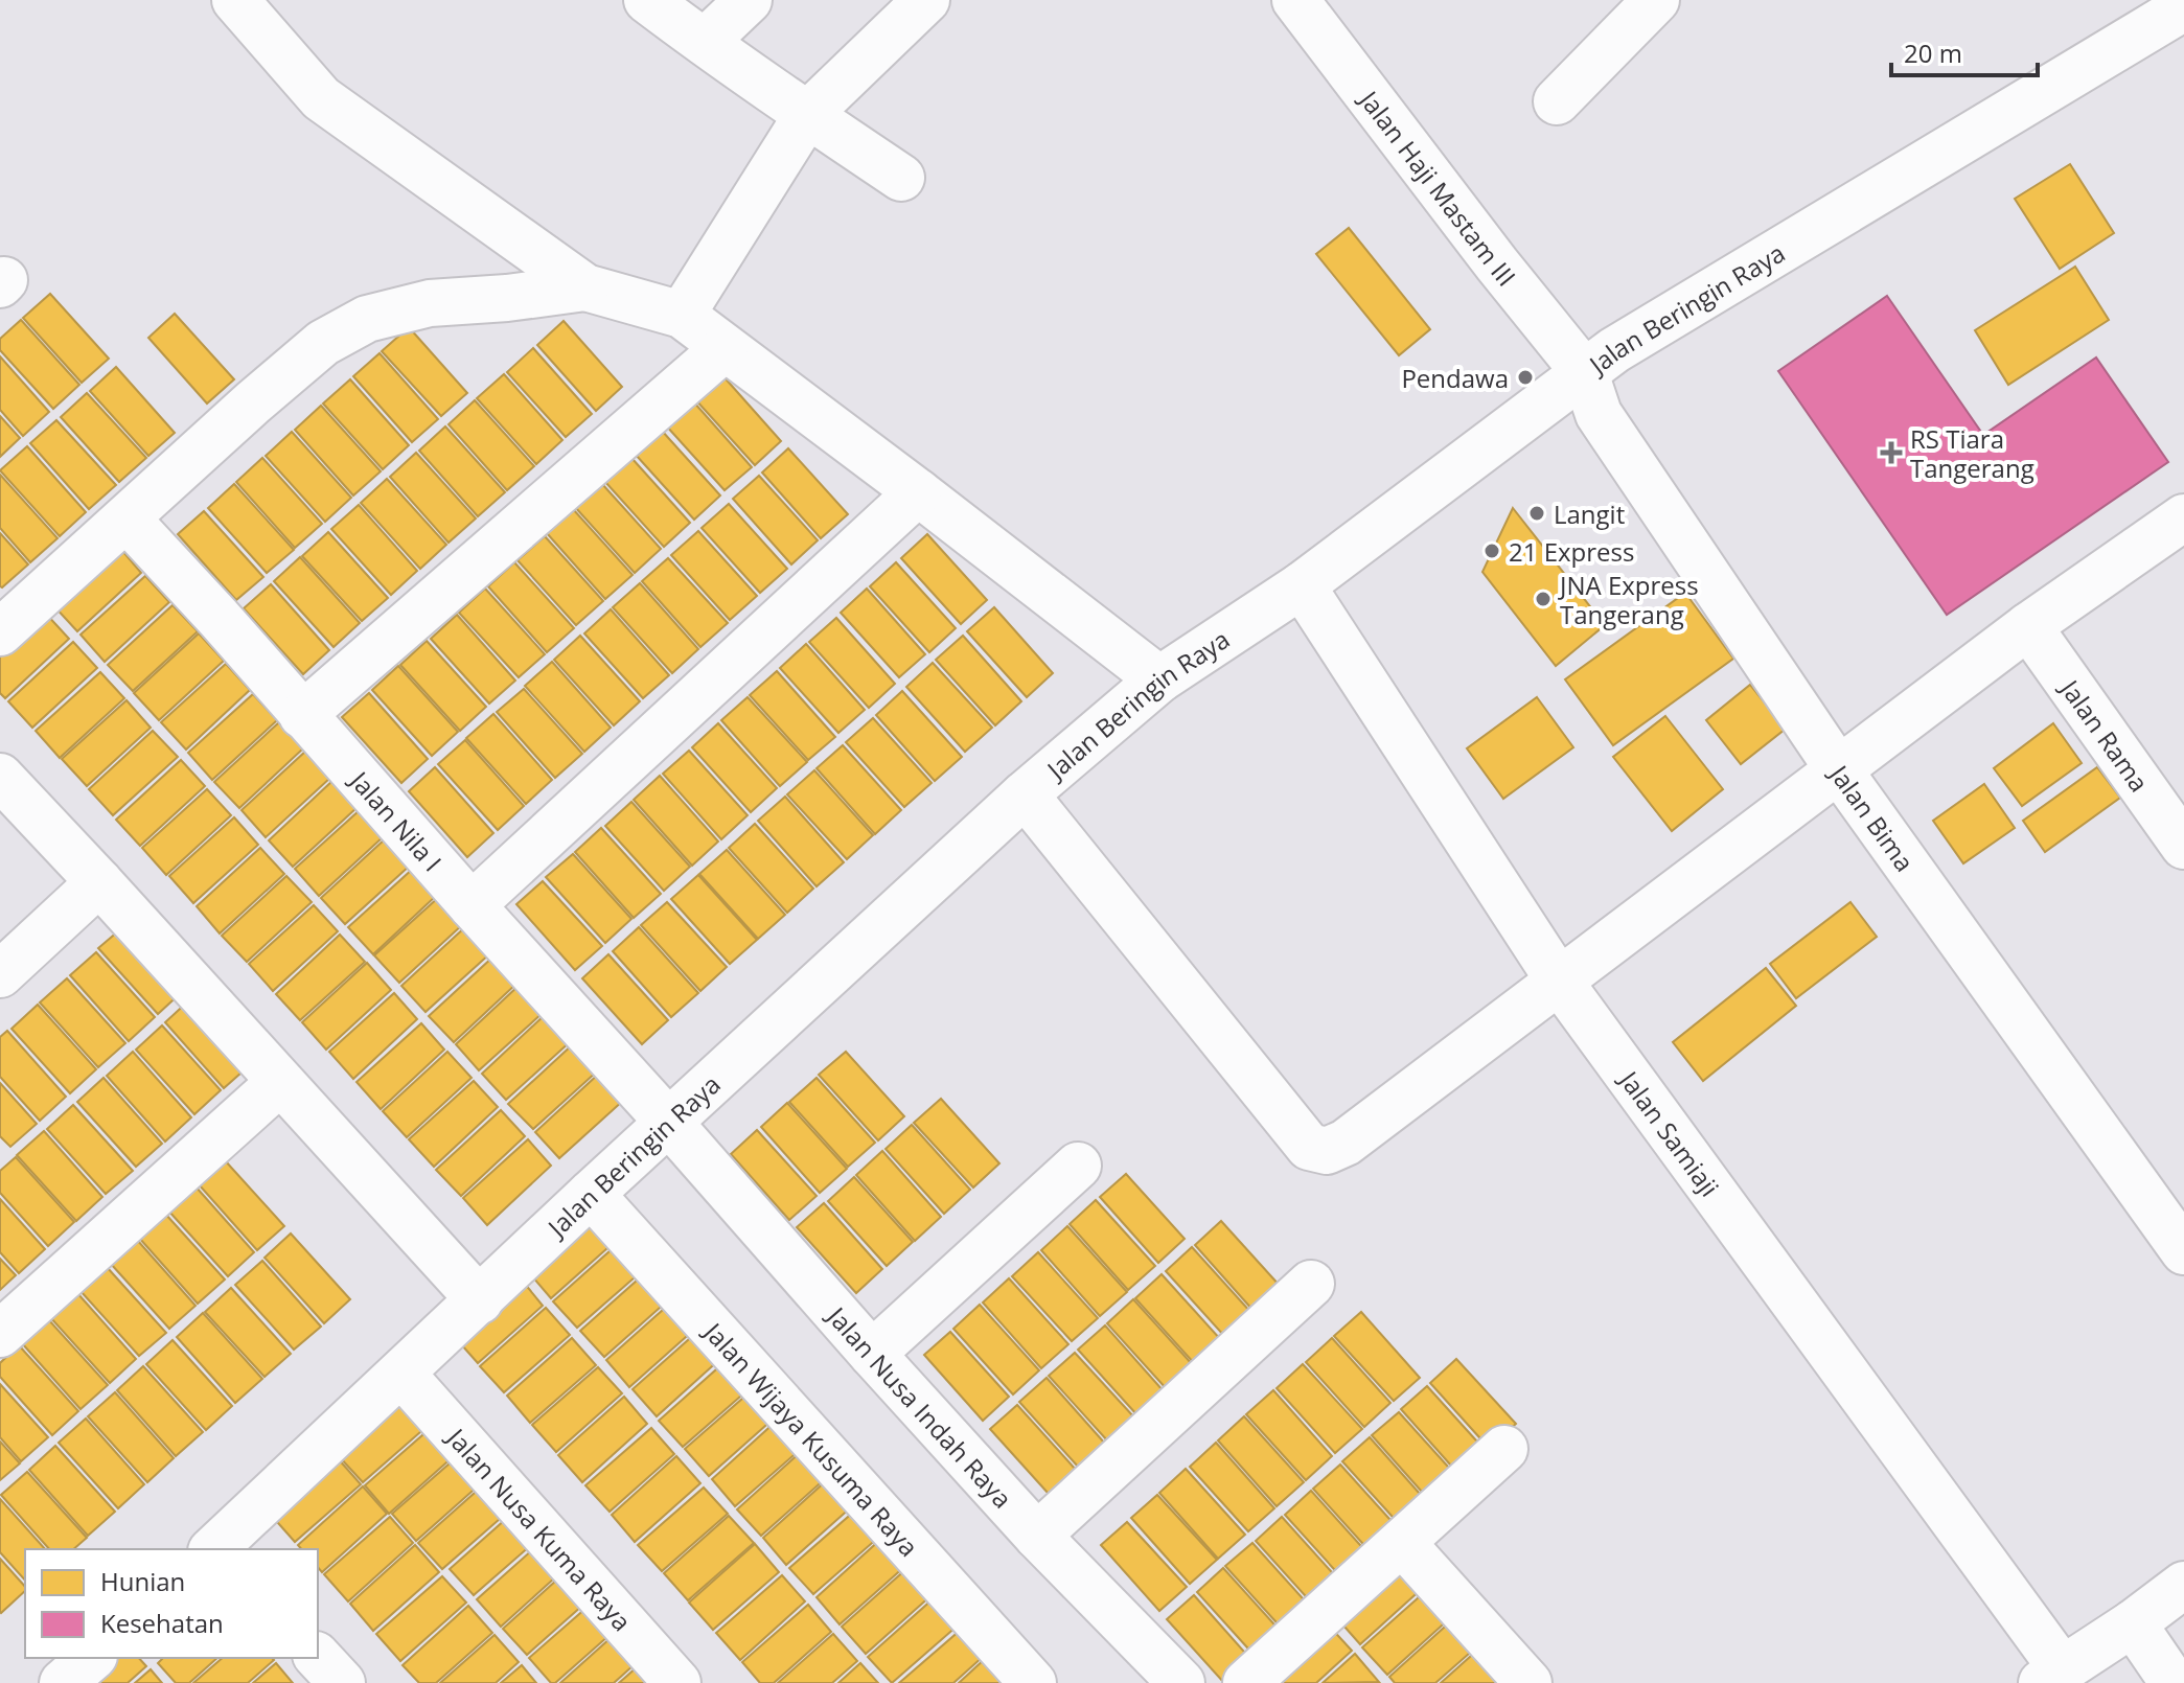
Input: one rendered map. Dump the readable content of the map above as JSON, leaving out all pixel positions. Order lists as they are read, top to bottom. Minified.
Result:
{"streets":{"street":["Jalan Haji Mastam III","Jalan Beringin Raya","Jalan Rama","Jalan Bima","Jalan Nila I","Jalan Samiaji","Jalan Nusa Indah Raya","Jalan Wijaya Kusuma Raya","Jalan Nusa Kuma Raya"]},"crossings":[["Jalan Haji Mastam III","Jalan Beringin Raya"],["Jalan Haji Mastam III","Jalan Bima"],["Jalan Beringin Raya","Jalan Bima"],["Jalan Beringin Raya","Jalan Nila I"],["Jalan Beringin Raya","Jalan Samiaji"],["Jalan Beringin Raya","Jalan Nusa Indah Raya"],["Jalan Beringin Raya","Jalan Wijaya Kusuma Raya"],["Jalan Beringin Raya","Jalan Nusa Kuma Raya"],["Jalan Nila I","Jalan Nusa Indah Raya"]],"places":{"other":["Pendawa","Langit","21 Express","JNA Express Tangerang"],"health":["RS Tiara Tangerang"]},"legend":["Hunian","Kesehatan"],"scale_bar":"20 m"}
